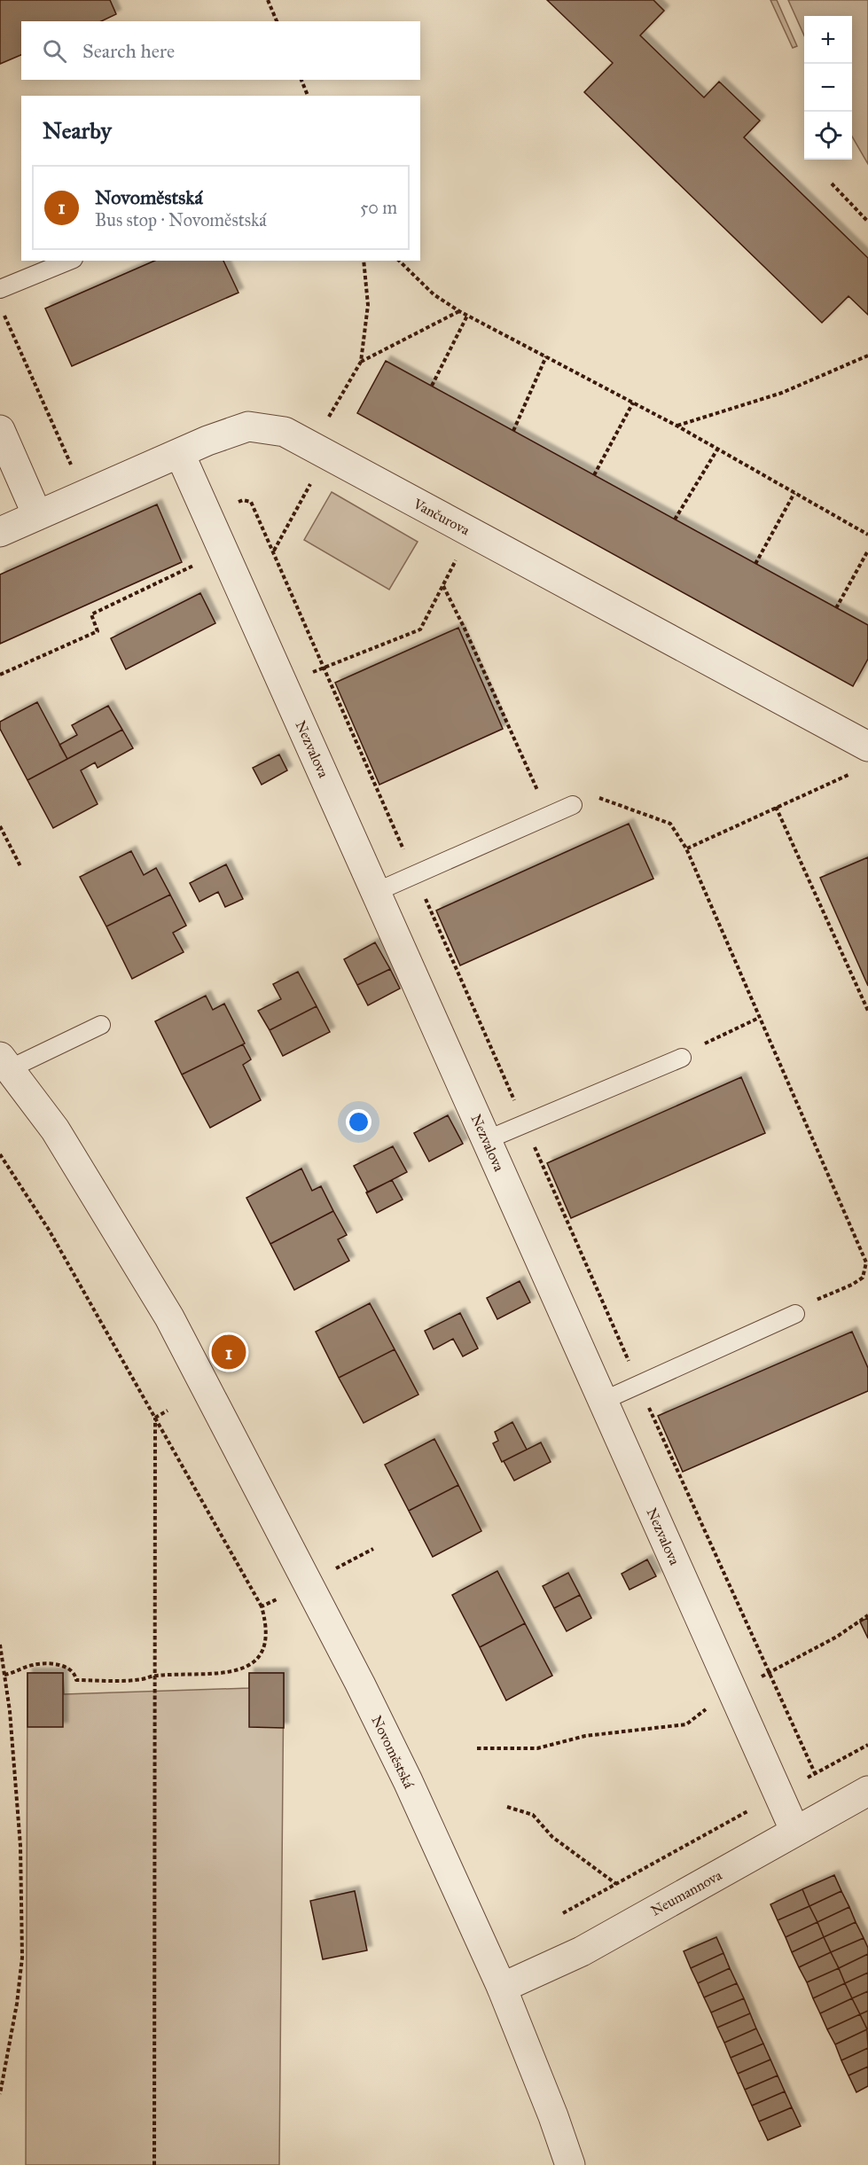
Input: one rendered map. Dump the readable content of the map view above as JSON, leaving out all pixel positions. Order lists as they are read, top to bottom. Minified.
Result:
{"streets":{"street":["Vančurova","Nezvalova","Novoměstská","Neumannova"]},"crossings":[["Vančurova","Nezvalova"],["Nezvalova","Neumannova"],["Novoměstská","Neumannova"]],"page":{"map_buttons":["+","−"],"search":"Search here","heading":"Nearby","list":[{"mark":"1","name":"Novoměstská","note":"Bus stop · Novoměstská","value":"50 m"}],"pins":"1"}}
